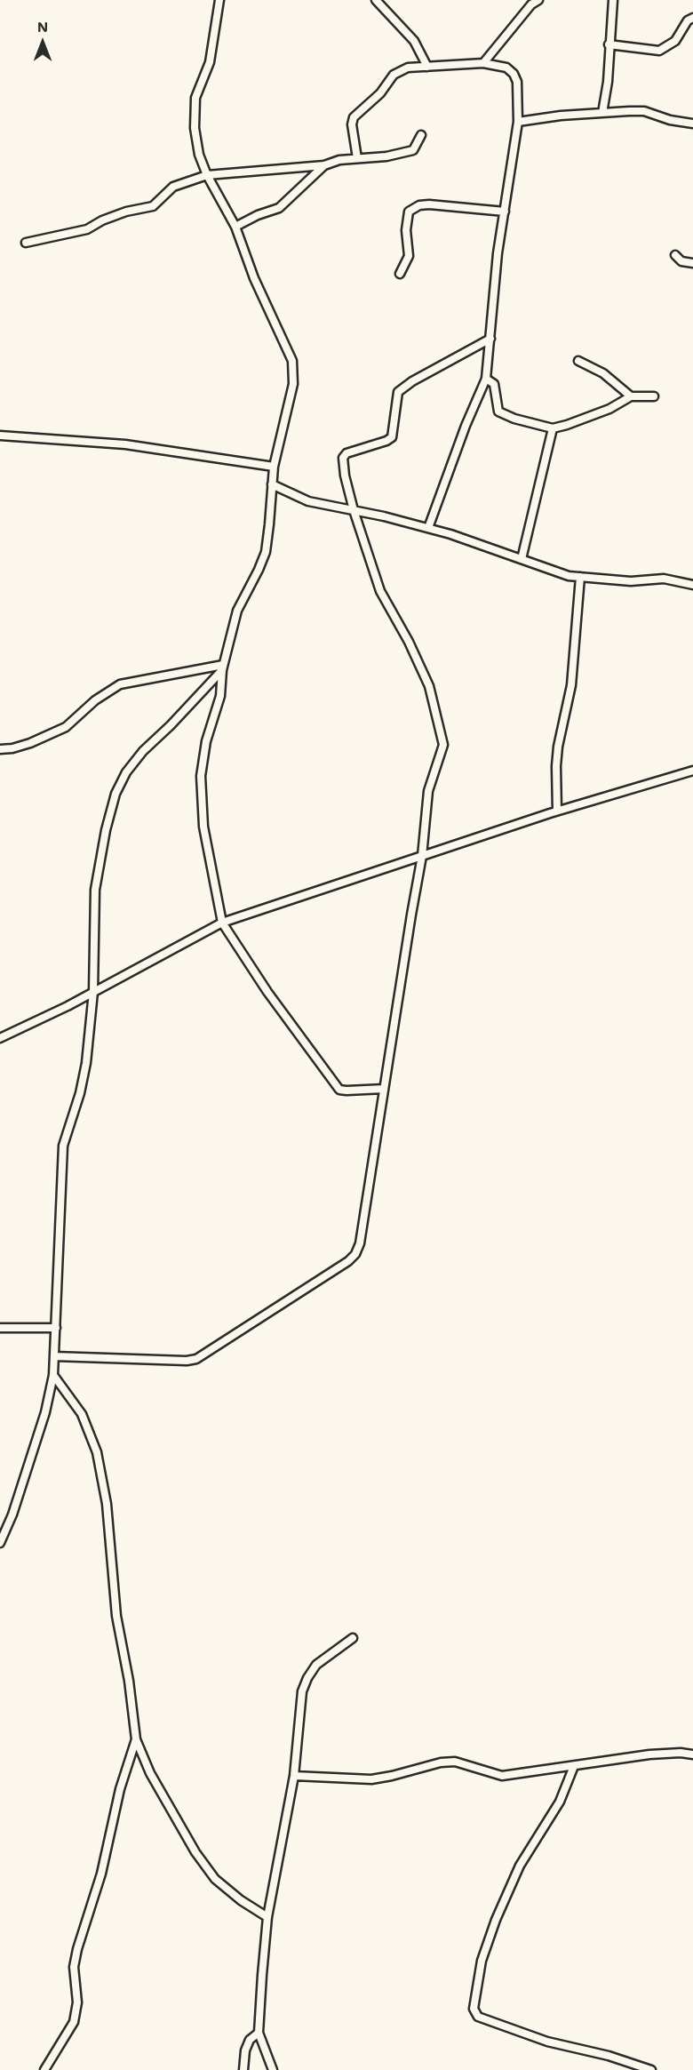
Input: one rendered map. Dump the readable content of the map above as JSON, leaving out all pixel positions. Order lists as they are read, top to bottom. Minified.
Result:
{"north":"top"}
